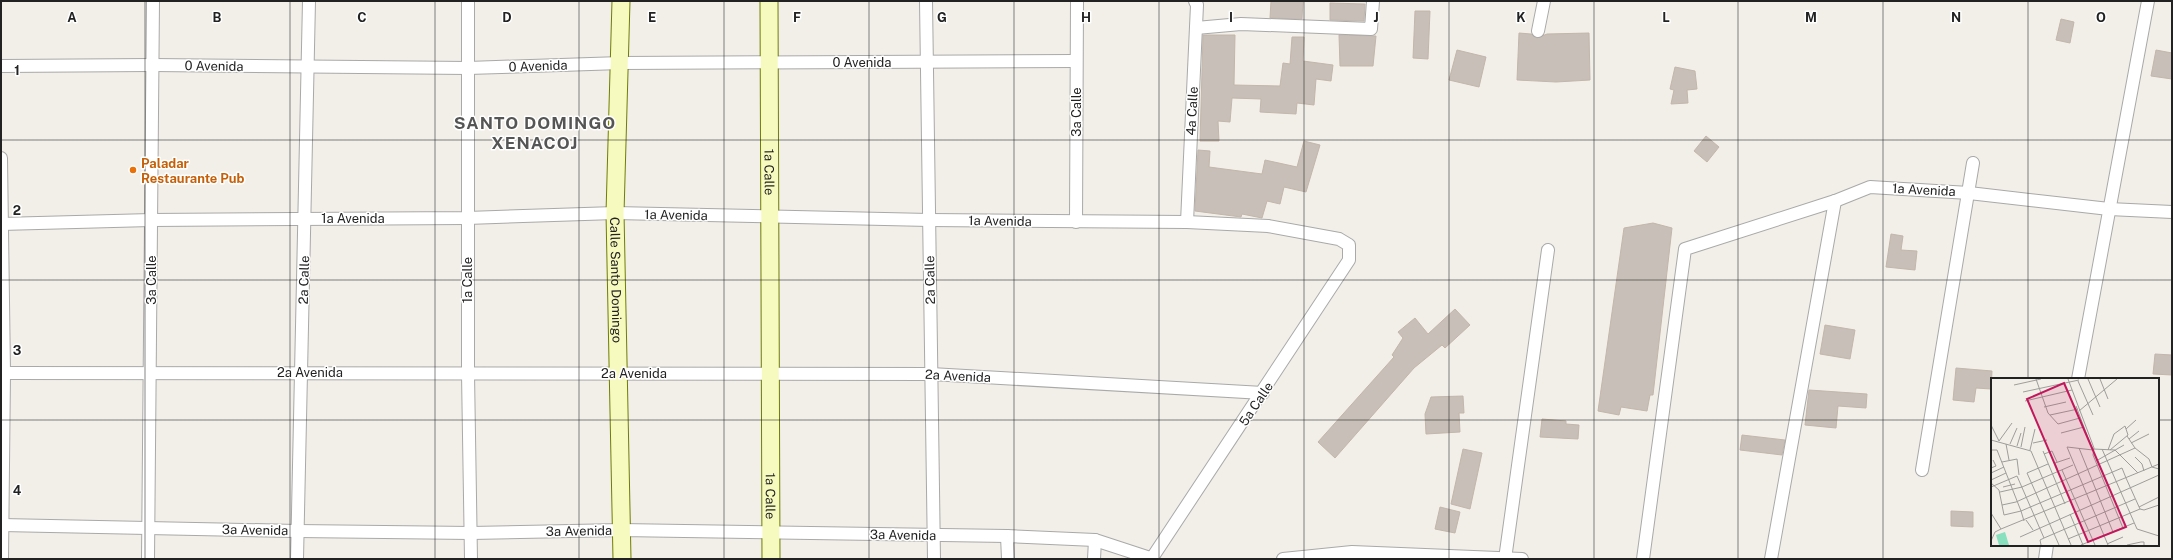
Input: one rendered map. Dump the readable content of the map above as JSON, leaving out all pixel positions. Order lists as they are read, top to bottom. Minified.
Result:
{"streets":{"main road":["1a Calle","Calle Santo Domingo"],"street":["0 Avenida","4a Calle","3a Calle","1a Avenida","2a Calle","2a Avenida","5a Calle","3a Avenida"]},"crossings":[["0 Avenida","3a Calle"],["0 Avenida","1a Calle"],["0 Avenida","2a Calle"],["0 Avenida","Calle Santo Domingo"],["4a Calle","1a Avenida"],["3a Calle","1a Avenida"],["3a Calle","2a Avenida"],["3a Calle","3a Avenida"],["1a Calle","1a Avenida"],["1a Calle","2a Avenida"],["1a Calle","3a Avenida"],["1a Avenida","2a Calle"],["1a Avenida","Calle Santo Domingo"],["1a Avenida","5a Calle"],["2a Calle","2a Avenida"],["2a Calle","3a Avenida"],["Calle Santo Domingo","2a Avenida"],["Calle Santo Domingo","3a Avenida"],["2a Avenida","5a Calle"],["5a Calle","3a Avenida"]],"districts":["SANTO DOMINGO XENACOJ"],"places":["Paladar Restaurante Pub"],"grid":{"columns":["A","B","C","D","E","F","G","H","I","J","K","L","M","N","O"],"rows":["1","2","3","4"]}}
